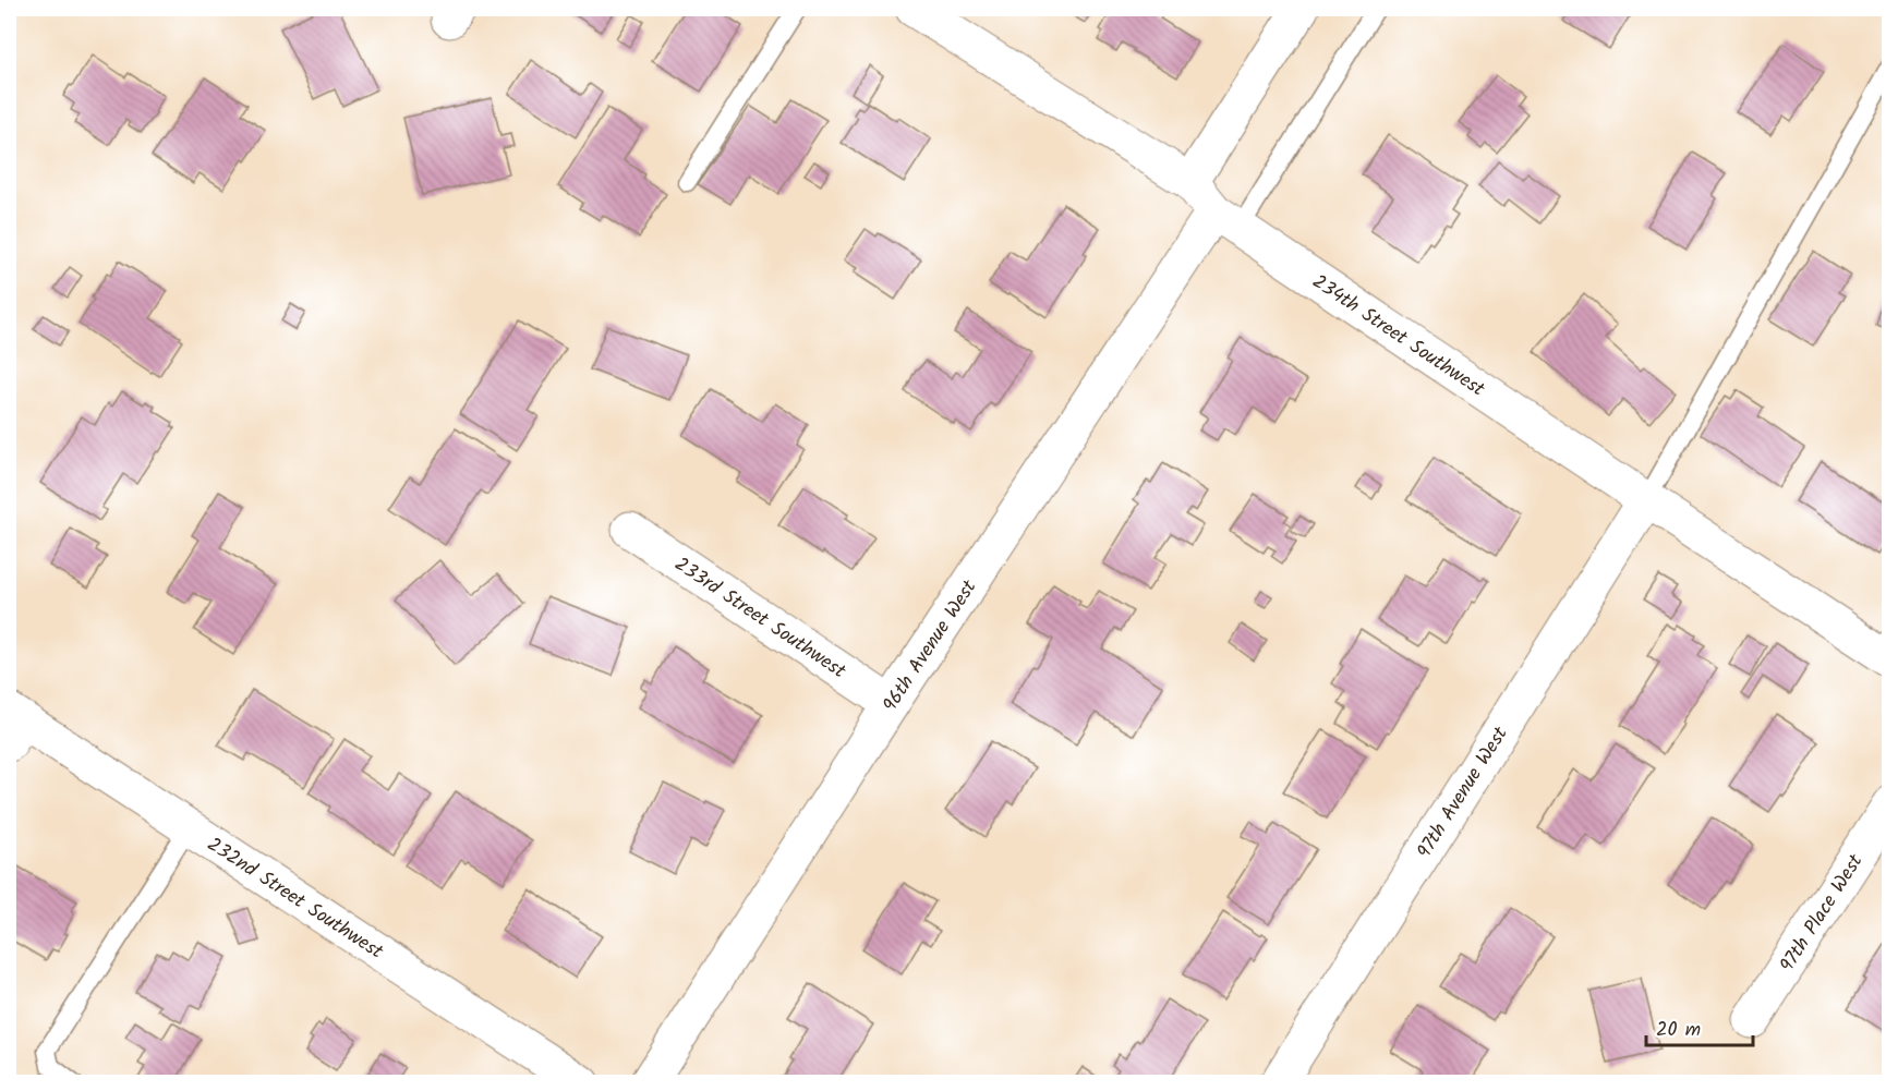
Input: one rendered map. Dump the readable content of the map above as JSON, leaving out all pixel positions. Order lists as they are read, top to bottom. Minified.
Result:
{"streets":{"street":["234th Street Southwest","233rd Street Southwest","96th Avenue West","97th Avenue West","232nd Street Southwest","97th Place West"]},"crossings":[["234th Street Southwest","96th Avenue West"],["234th Street Southwest","97th Avenue West"],["233rd Street Southwest","96th Avenue West"]],"scale_bar":"20 m"}
